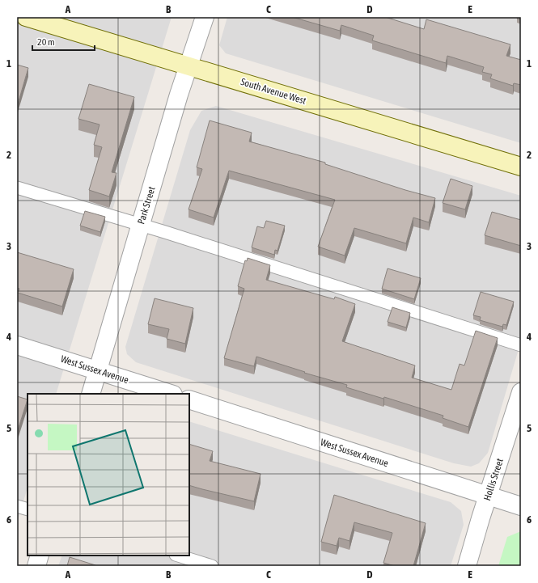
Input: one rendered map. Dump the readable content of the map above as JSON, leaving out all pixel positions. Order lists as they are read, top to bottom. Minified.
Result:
{"streets":{"street":["South Avenue West","Park Street","West Sussex Avenue","Hollis Street"]},"crossings":[["South Avenue West","Park Street"],["Park Street","West Sussex Avenue"],["West Sussex Avenue","Hollis Street"]],"scale_bar":"20 m","grid":{"columns":["A","B","C","D","E"],"rows":["1","2","3","4","5","6"]}}
